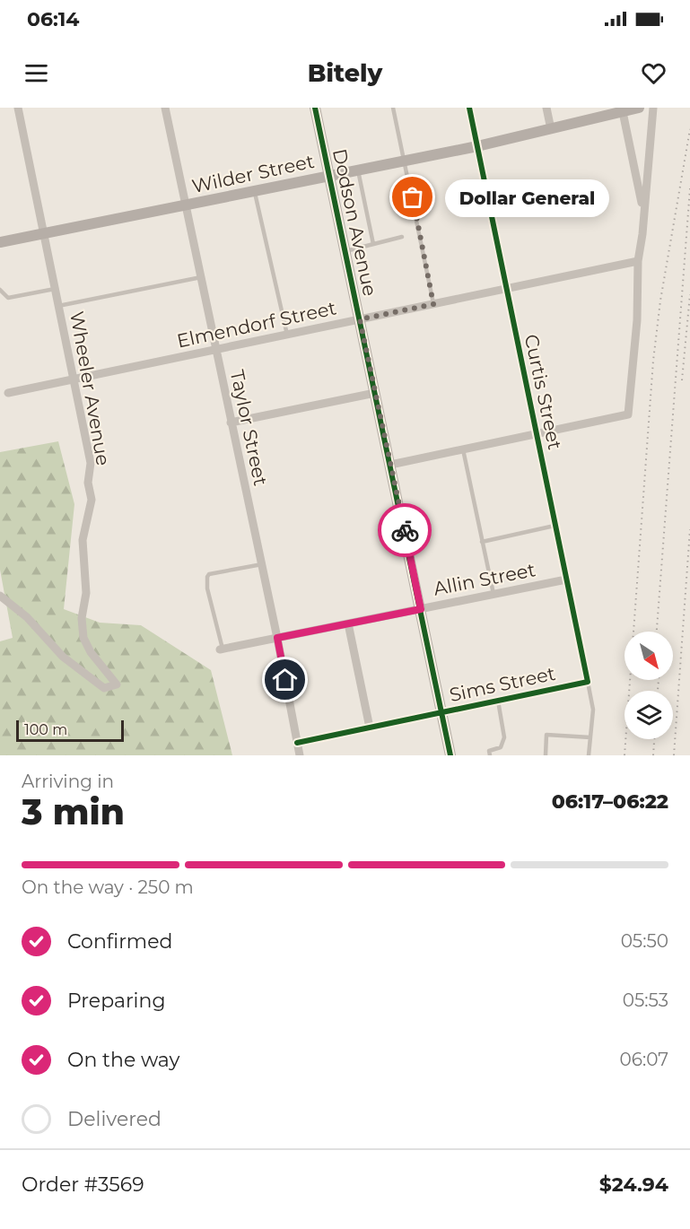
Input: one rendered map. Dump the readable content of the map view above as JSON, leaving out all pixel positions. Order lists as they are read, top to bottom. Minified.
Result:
{"streets":{"street":["Wilder Street","Dodson Avenue","Elmendorf Street","Wheeler Avenue","Curtis Street","Taylor Street","Allin Street","Sims Street"]},"crossings":[["Wilder Street","Dodson Avenue"],["Wilder Street","Wheeler Avenue"],["Wilder Street","Curtis Street"],["Wilder Street","Taylor Street"],["Dodson Avenue","Elmendorf Street"],["Dodson Avenue","Allin Street"],["Dodson Avenue","Sims Street"],["Elmendorf Street","Wheeler Avenue"],["Elmendorf Street","Curtis Street"],["Elmendorf Street","Taylor Street"],["Curtis Street","Allin Street"],["Curtis Street","Sims Street"],["Taylor Street","Allin Street"],["Taylor Street","Sims Street"]],"places":["Dollar General"],"scale_bar":"100 m","north":"bottom right","page":{"status":"06:14","header":"Bitely","bubble":"Dollar General","scale":"100 m","heading":["3 min","Arriving in","06:17–06:22"],"panel":["Order #3569","$24.94"],"bar":"On the way · 250 m","list":[["Confirmed","05:50"],["Preparing","05:53"],["On the way","06:07"],"Delivered"]}}
